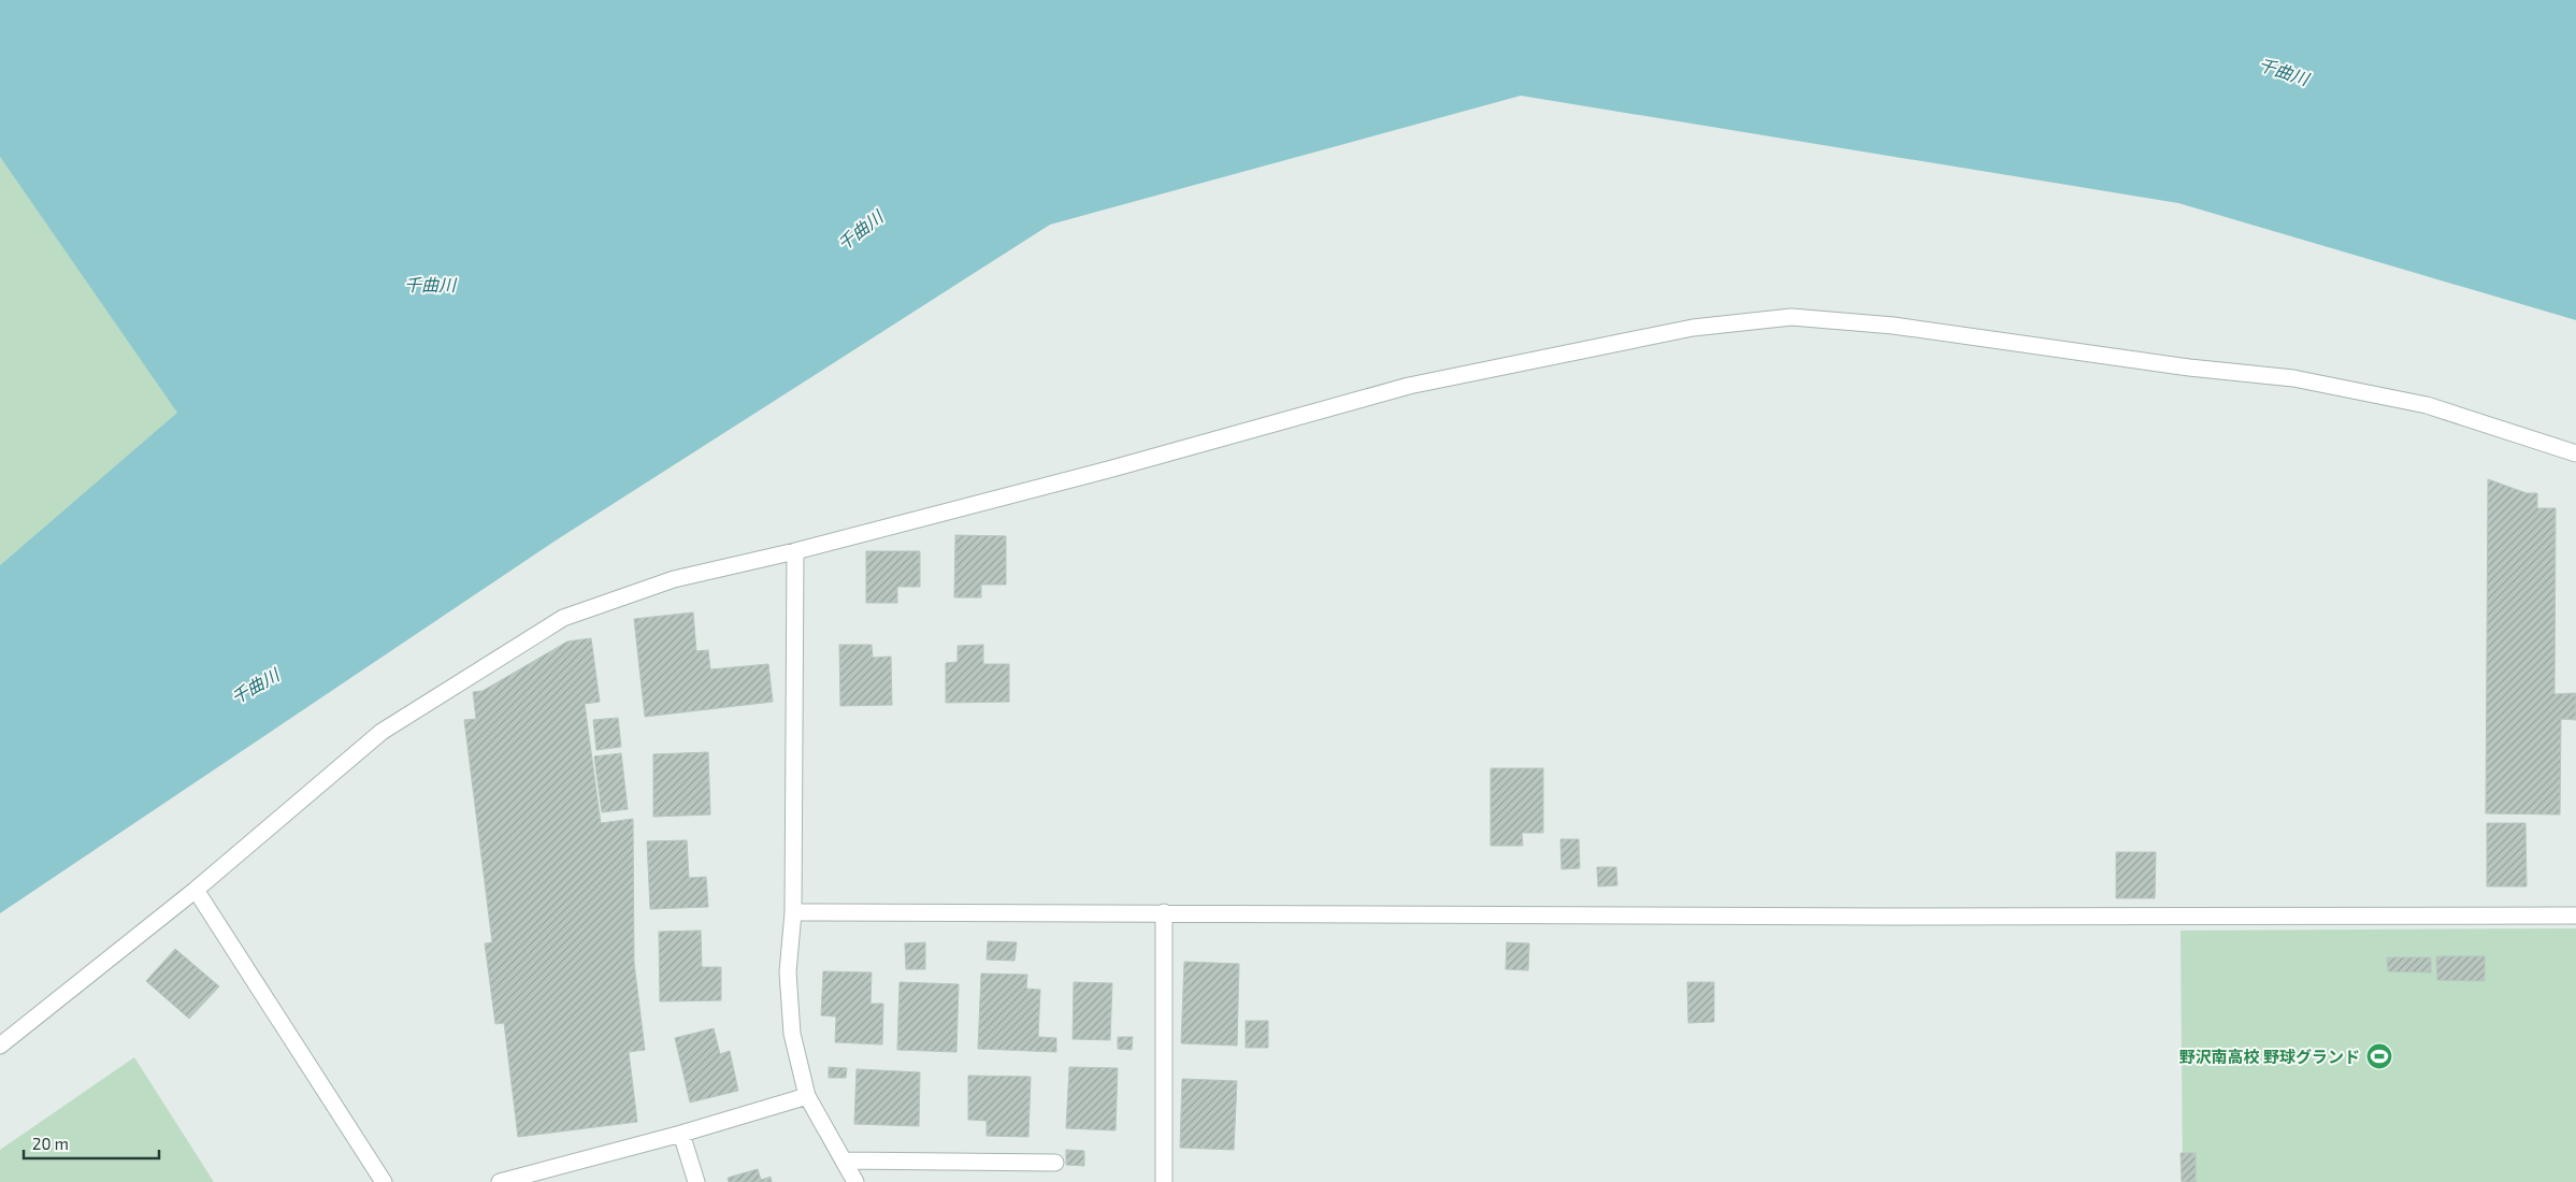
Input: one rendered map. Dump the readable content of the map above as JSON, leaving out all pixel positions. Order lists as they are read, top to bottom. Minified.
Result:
{"water":["千曲川"],"places":{"sports":["野沢南高校 野球グランド"]},"scale_bar":"20 m"}
